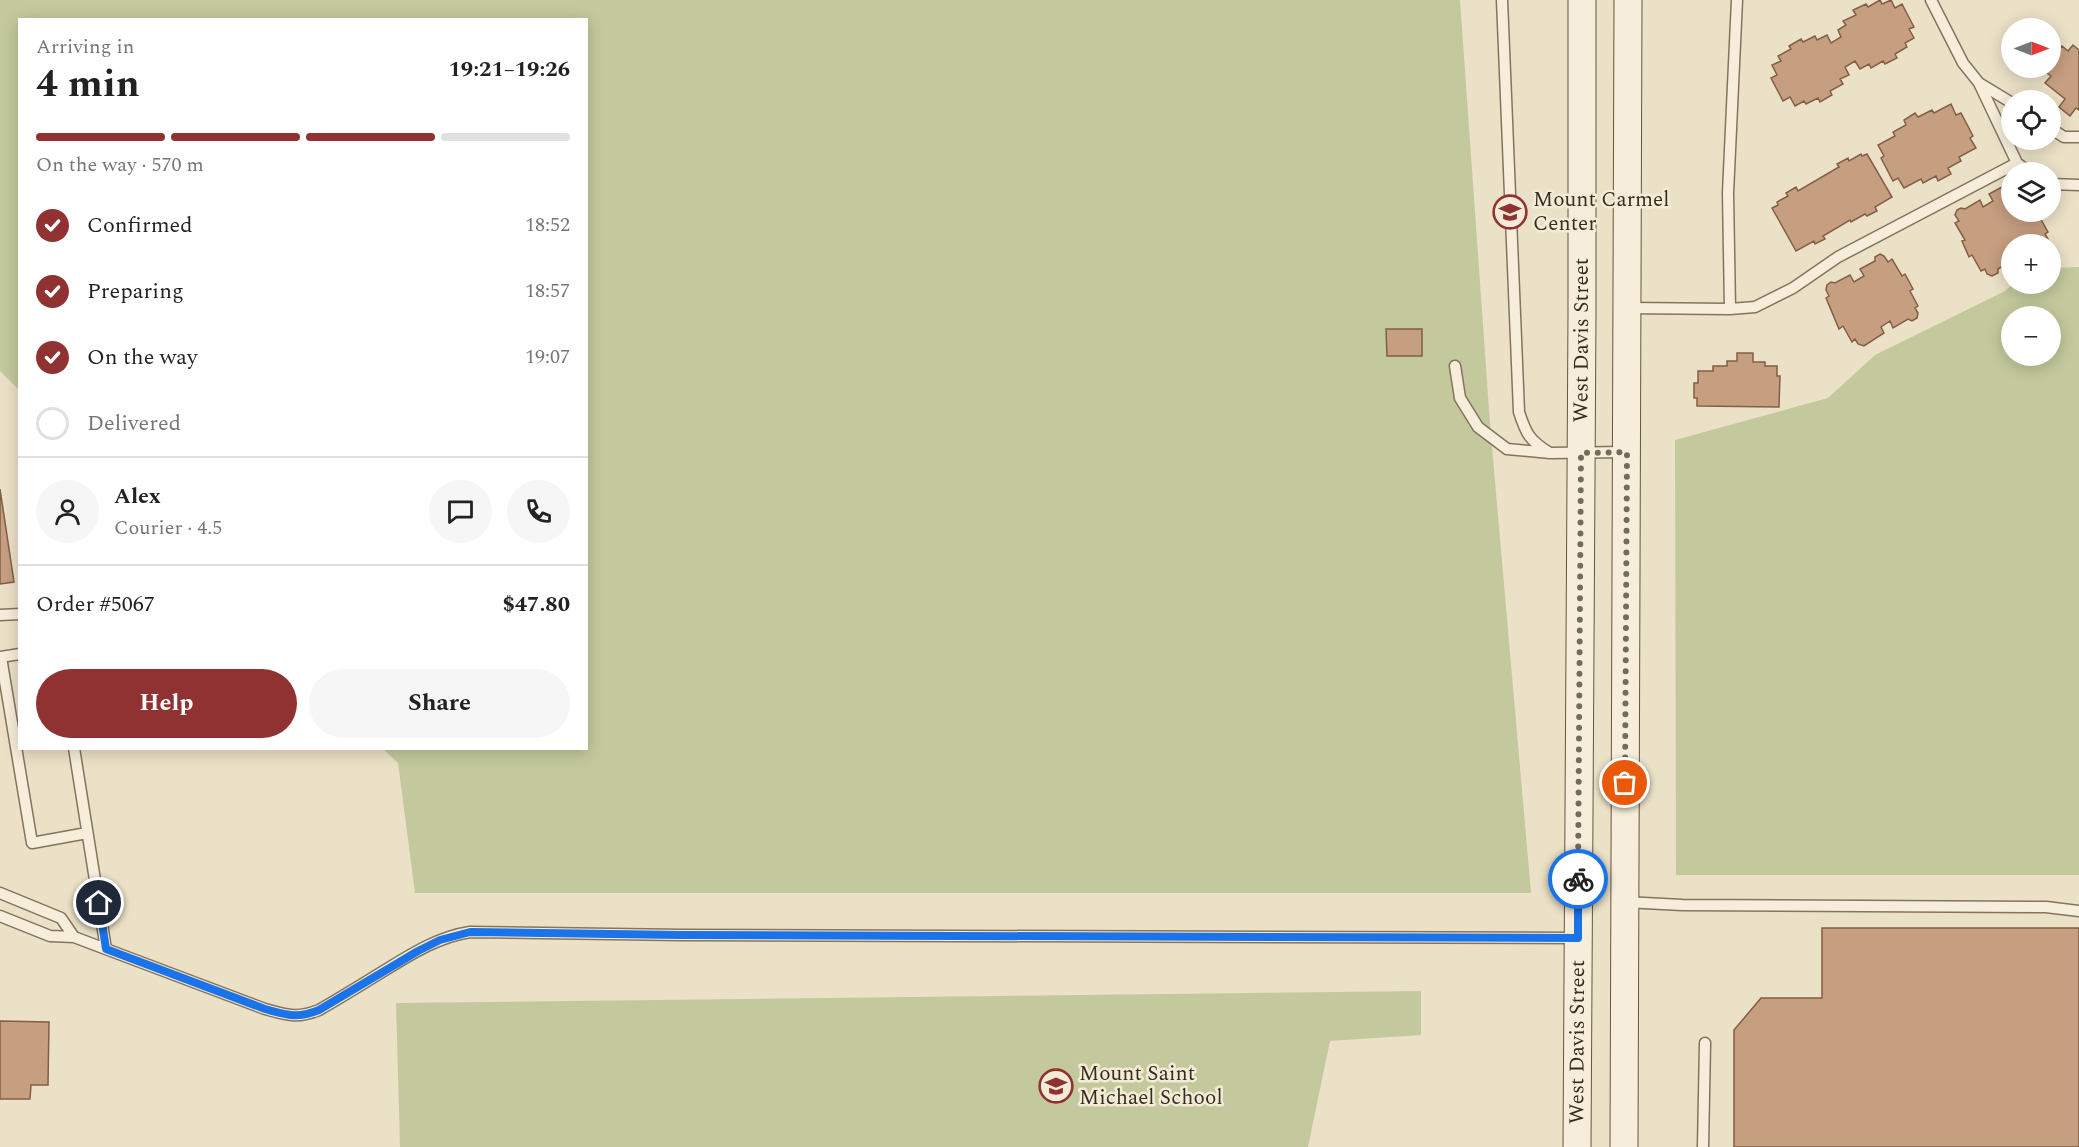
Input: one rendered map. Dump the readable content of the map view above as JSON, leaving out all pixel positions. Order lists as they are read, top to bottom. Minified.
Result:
{"streets":{"main road":["West Davis Street"]},"places":{"school or university":["Mount Carmel Center","Mount Saint Michael School"]},"north":"right","page":{"map_buttons":["+","−"],"heading":["4 min","Arriving in","19:21–19:26"],"panel":["Alex","Courier · 4.5","Order #5067","$47.80"],"bar":"On the way · 570 m","list":[["Confirmed","18:52"],["Preparing","18:57"],["On the way","19:07"],"Delivered"],"buttons":["Help","Share"]}}
